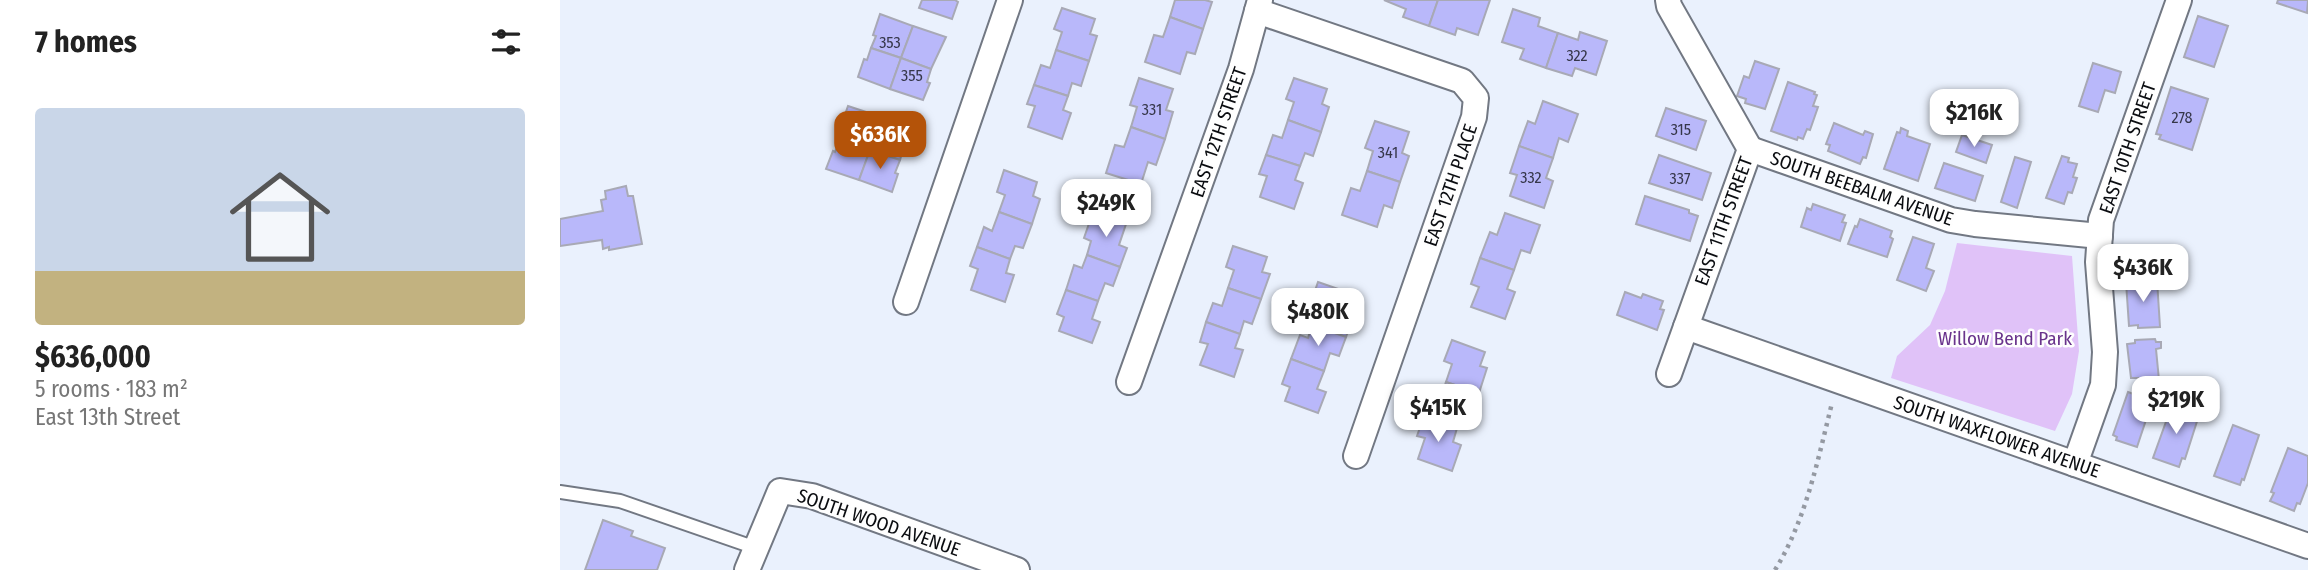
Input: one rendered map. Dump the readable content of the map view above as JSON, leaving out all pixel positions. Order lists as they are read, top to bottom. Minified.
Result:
{"streets":{"street":["EAST 12TH STREET","EAST 10TH STREET","EAST 12TH PLACE","SOUTH BEEBALM AVENUE","EAST 11TH STREET","SOUTH WAXFLOWER AVENUE","SOUTH WOOD AVENUE"]},"crossings":[["EAST 12TH STREET","EAST 12TH PLACE"],["EAST 10TH STREET","SOUTH BEEBALM AVENUE"],["EAST 10TH STREET","SOUTH WAXFLOWER AVENUE"],["SOUTH BEEBALM AVENUE","EAST 11TH STREET"],["EAST 11TH STREET","SOUTH WAXFLOWER AVENUE"]],"parks":["Willow Bend Park"],"house_numbers":["353","322","355","331","278","315","341","332","337"],"page":{"heading":"7 homes","list":[{"name":"$636,000","note":"5 rooms · 183 m² · East 13th Street"}],"price":["$216K","$636K","$249K","$436K","$480K","$219K","$415K"]}}
